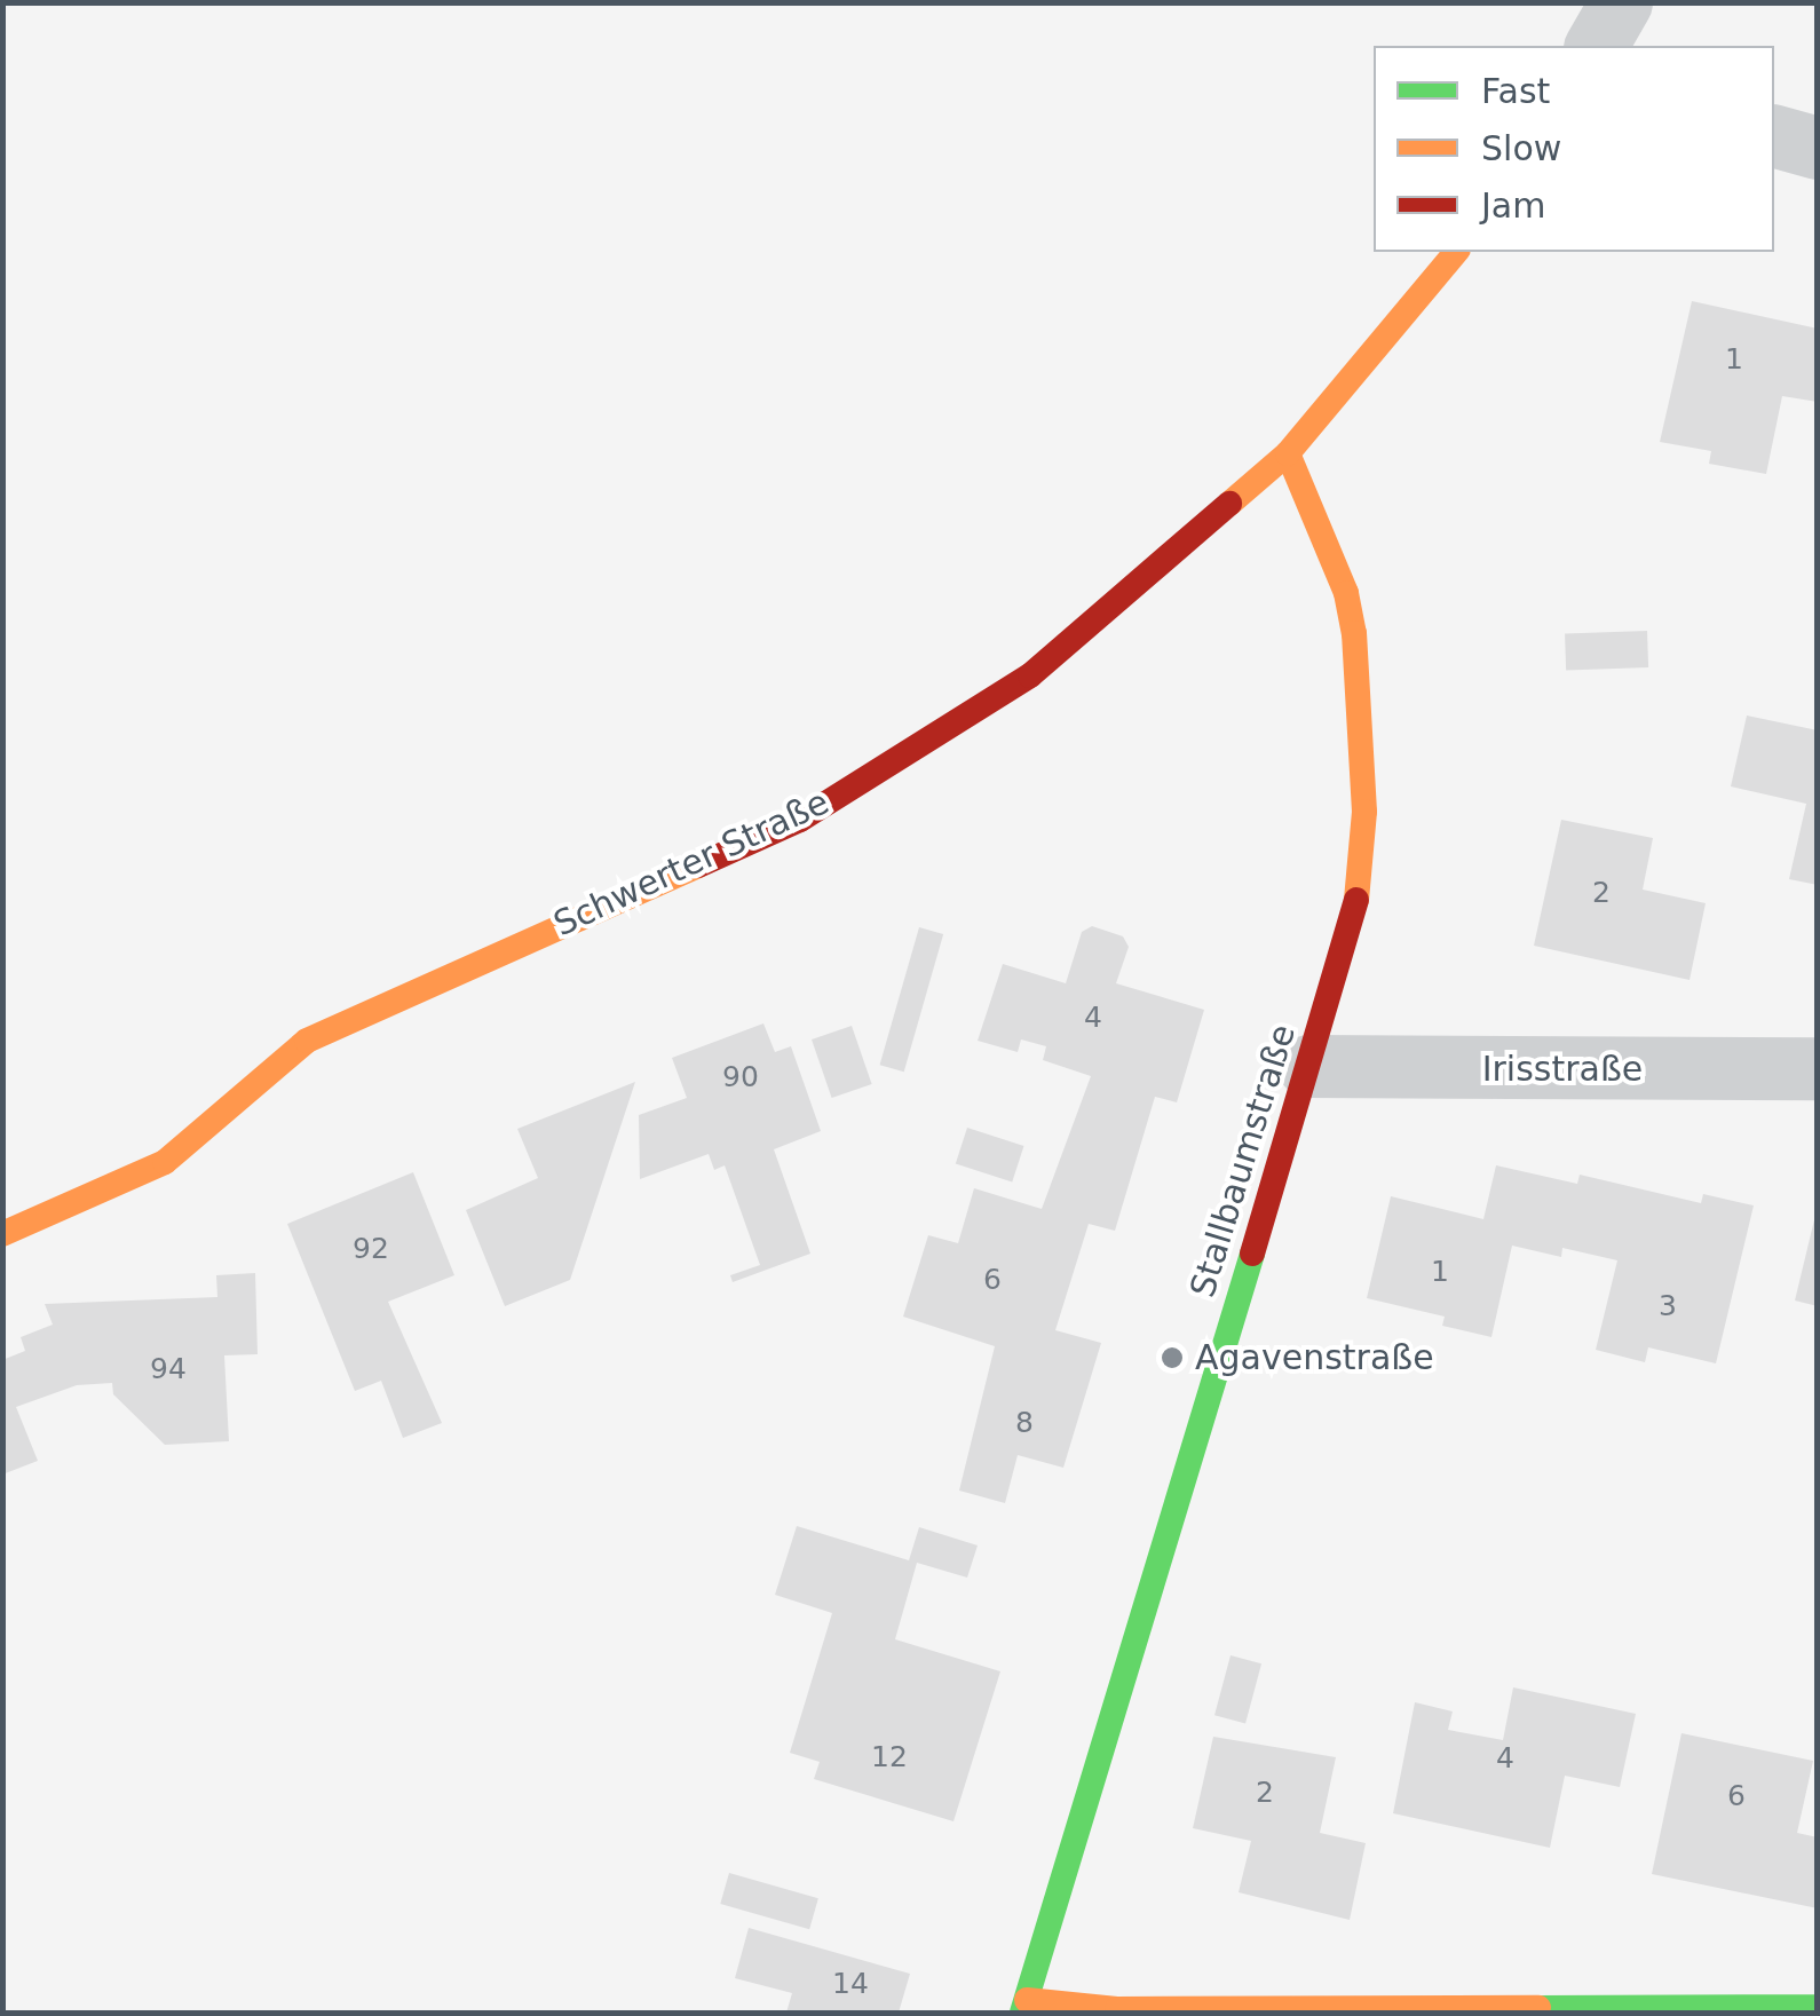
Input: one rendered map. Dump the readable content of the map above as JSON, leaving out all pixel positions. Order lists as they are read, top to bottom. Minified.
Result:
{"streets":{"street":["Schwerter Straße","Irisstraße","Stallbaumstraße"]},"crossings":[["Schwerter Straße","Stallbaumstraße"],["Irisstraße","Stallbaumstraße"]],"places":["Agavenstraße"],"house_numbers":["1","2","4","90","92","1","6","3","94","8","12","4","2","6","14"],"legend":["Fast","Slow","Jam"]}
